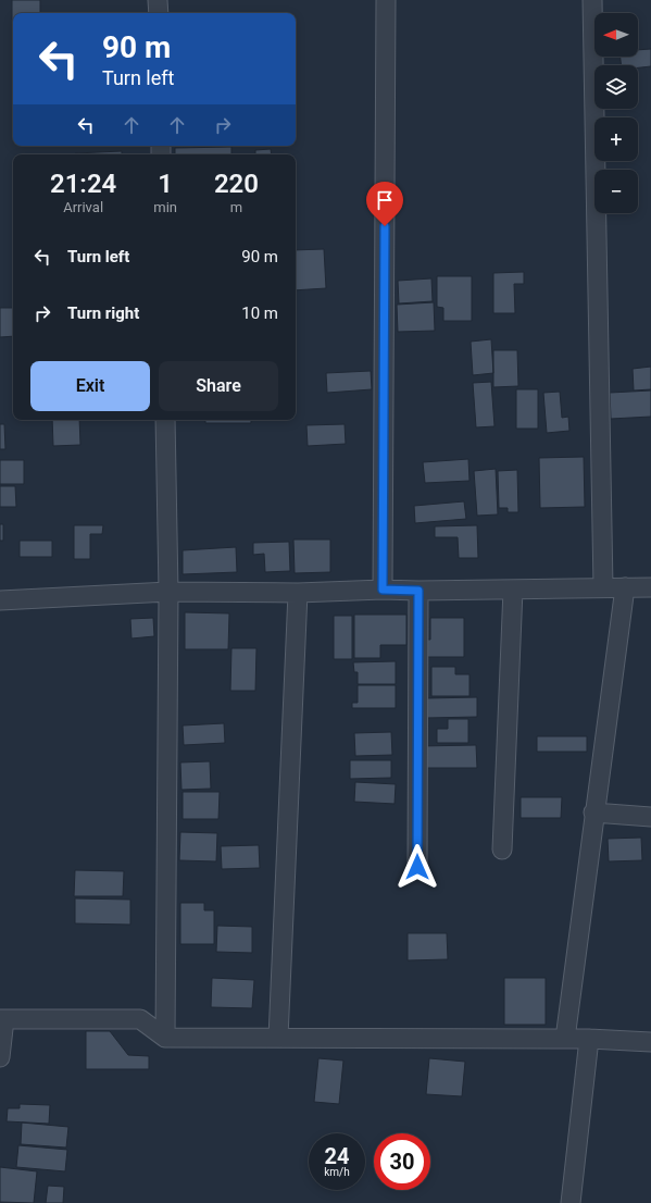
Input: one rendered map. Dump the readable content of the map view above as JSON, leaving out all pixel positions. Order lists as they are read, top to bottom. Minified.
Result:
{"north":"left","page":{"map_buttons":["+","−"],"turn":["90 m","Turn left"],"eta":["21:24","Arrival","1","min","220","m"],"list":[{"name":"Turn left","value":"90 m"},{"name":"Turn right","value":"10 m"}],"buttons":["Exit","Share"],"speed":"24 km/h","limit":"30"}}
